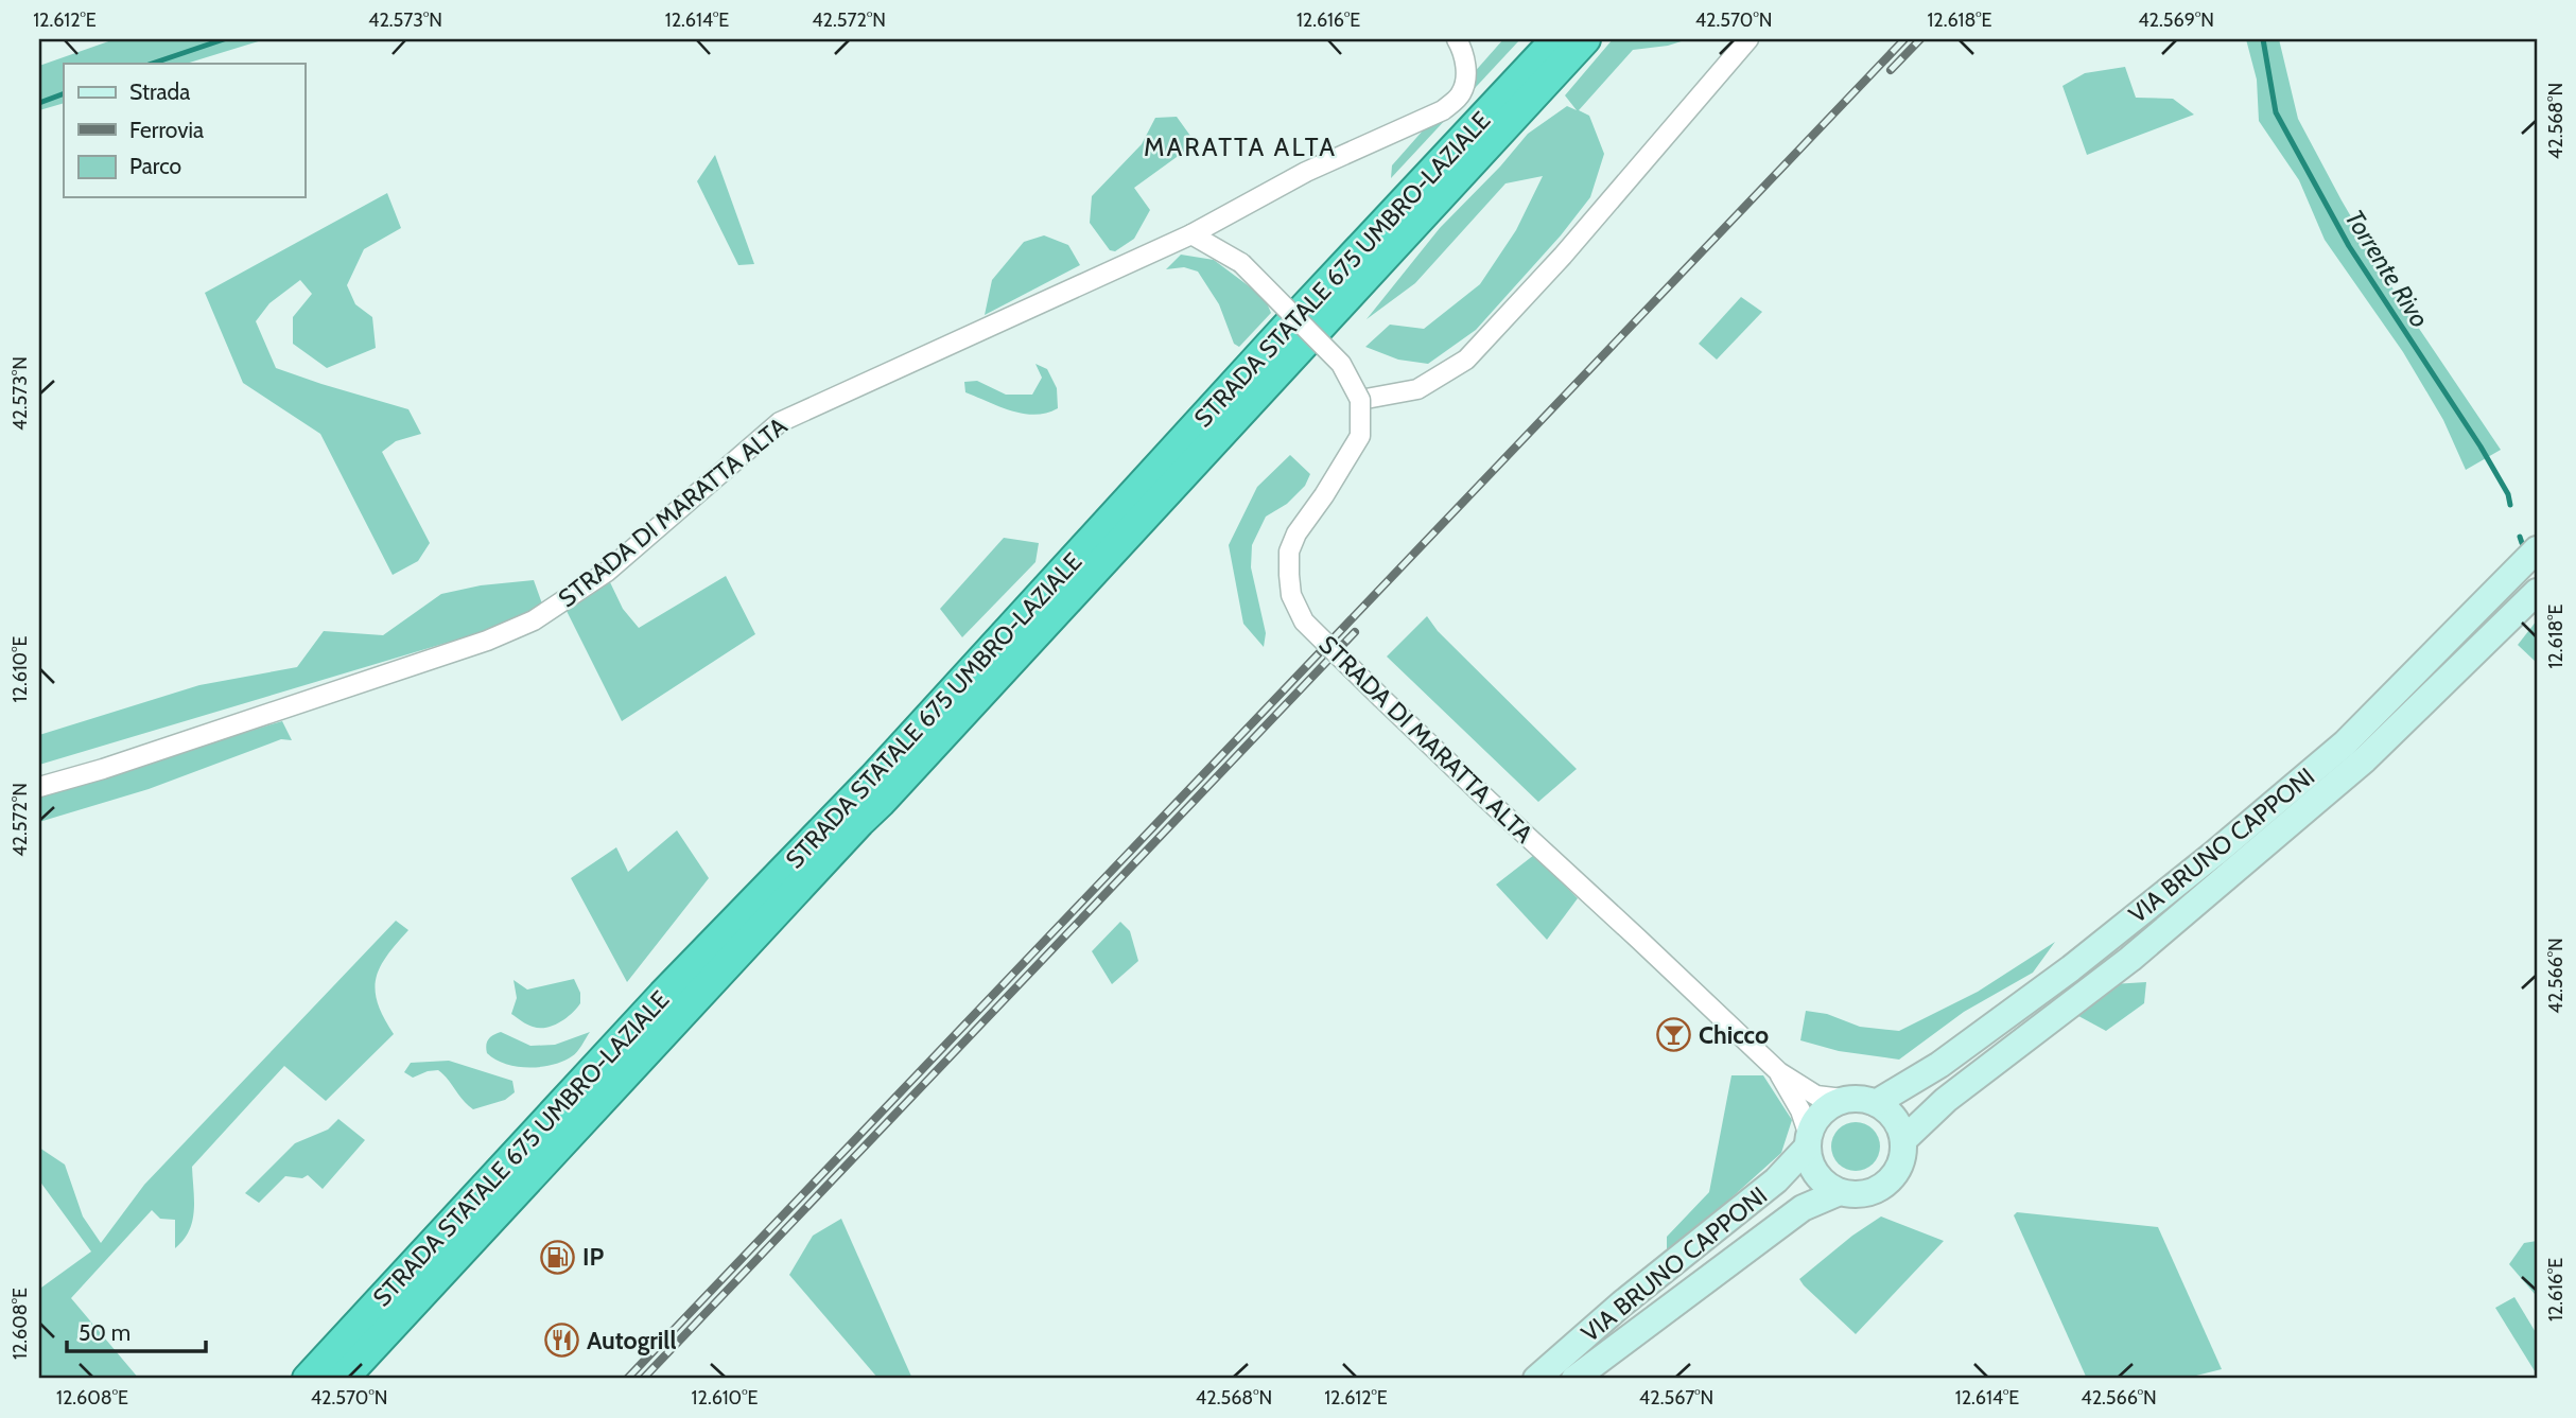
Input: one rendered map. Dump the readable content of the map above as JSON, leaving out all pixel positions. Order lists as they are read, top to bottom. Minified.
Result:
{"streets":{"highway":["STRADA STATALE 675 UMBRO-LAZIALE"],"main road":["VIA BRUNO CAPPONI"],"street":["STRADA DI MARATTA ALTA"]},"districts":["MARATTA ALTA"],"water":["Torrente Rivo"],"places":{"bar":["Chicco"],"fuel station":["IP"],"restaurant":["Autogrill"]},"legend":["Strada","Ferrovia","Parco"],"scale_bar":"50 m","coordinates":["12.612°E","42.573°N","12.614°E","42.572°N","12.616°E","42.570°N","12.618°E","42.569°N","42.568°N","12.610°E","42.566°N","12.608°E","42.567°N"]}
